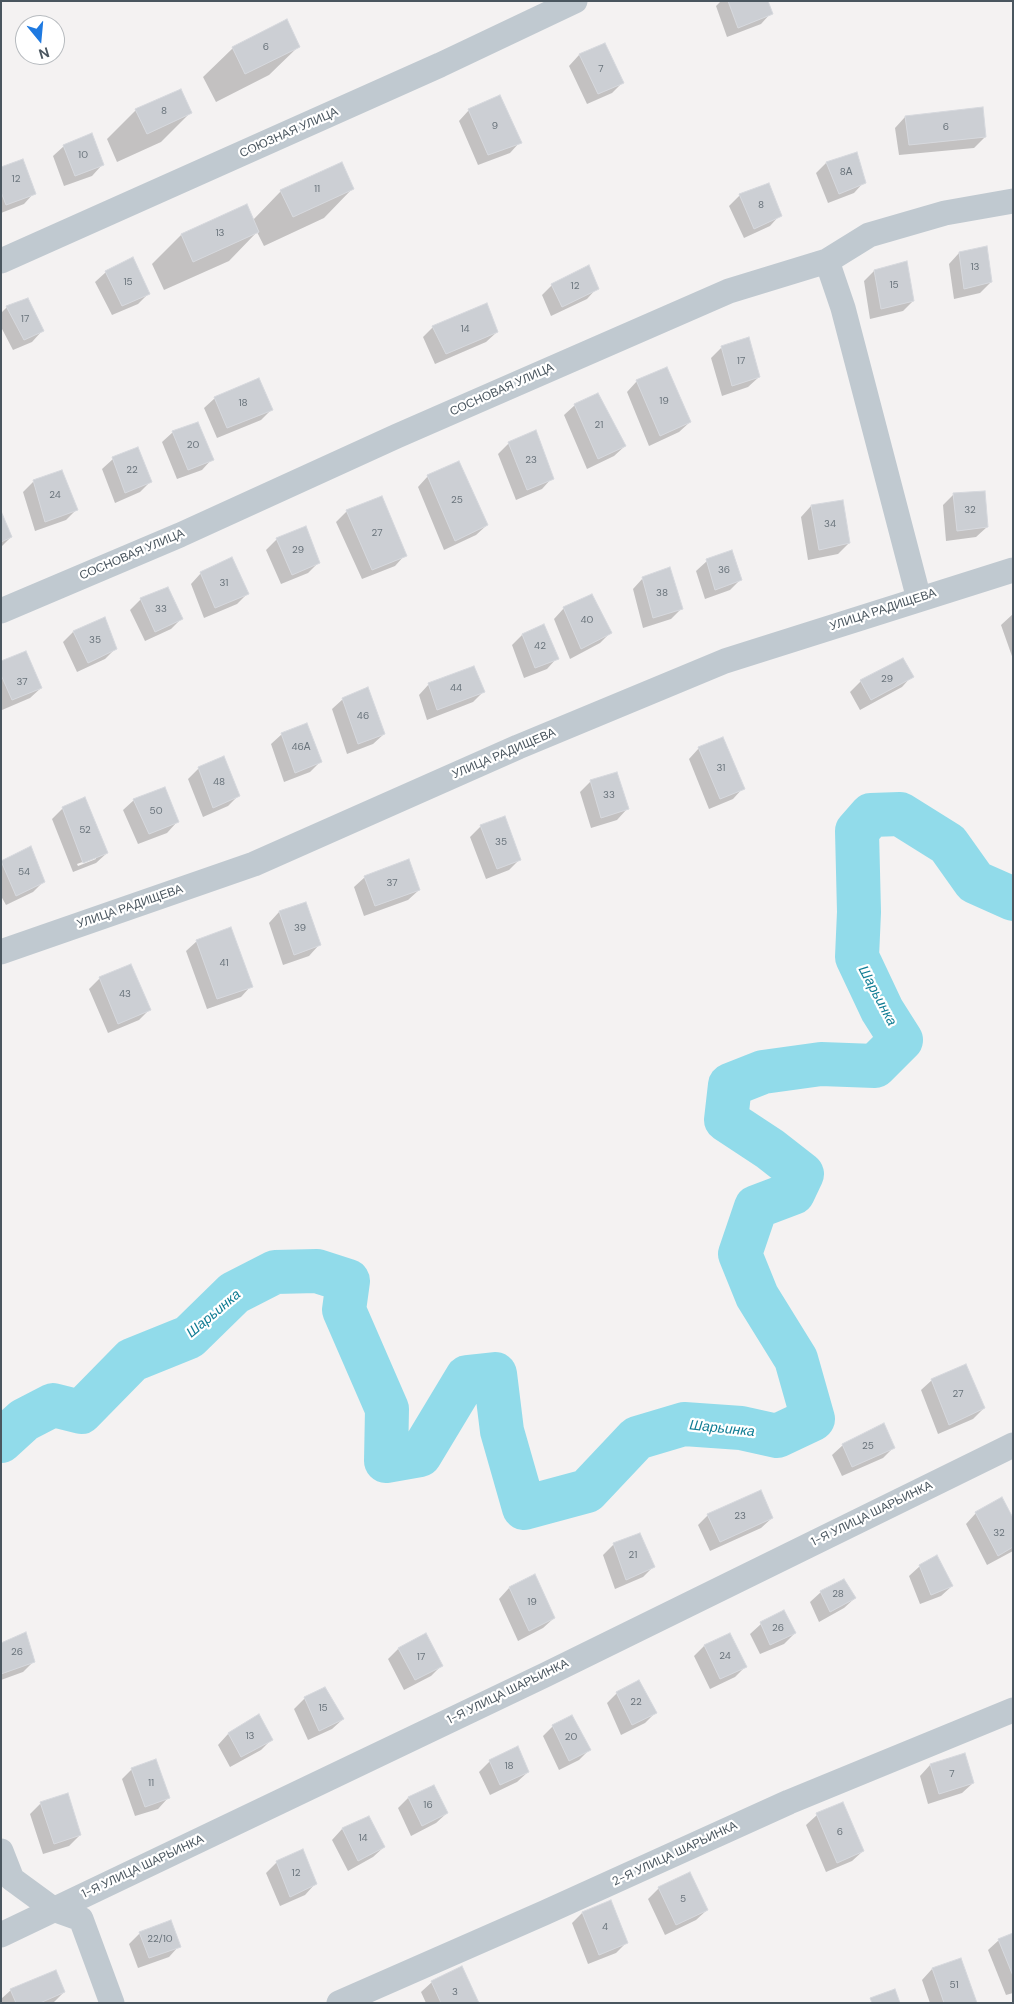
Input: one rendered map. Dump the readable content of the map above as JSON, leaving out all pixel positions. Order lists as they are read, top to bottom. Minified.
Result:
{"streets":{"street":["СОЮЗНАЯ УЛИЦА","СОСНОВАЯ УЛИЦА","УЛИЦА РАДИЩЕВА","1-Я УЛИЦА ШАРЬИНКА","2-Я УЛИЦА ШАРЬИНКА"]},"water":["Шарьинка"],"house_numbers":["6","7","8","9","6","10","8А","12","11","8","13","13","15","15","12","17","14","17","19","18","21","20","23","22","24","25","32","34","27","29","36","31","38","33","40","35","42","29","37","44","46","46А","31","48","33","50","52","35","54","37","39","41","43","27","25","23","32","21","28","19","26","26","24","17","22","15","13","20","18","7","11","16","6","14","12","5","4","22/10","51","3"],"north":"bottom"}
